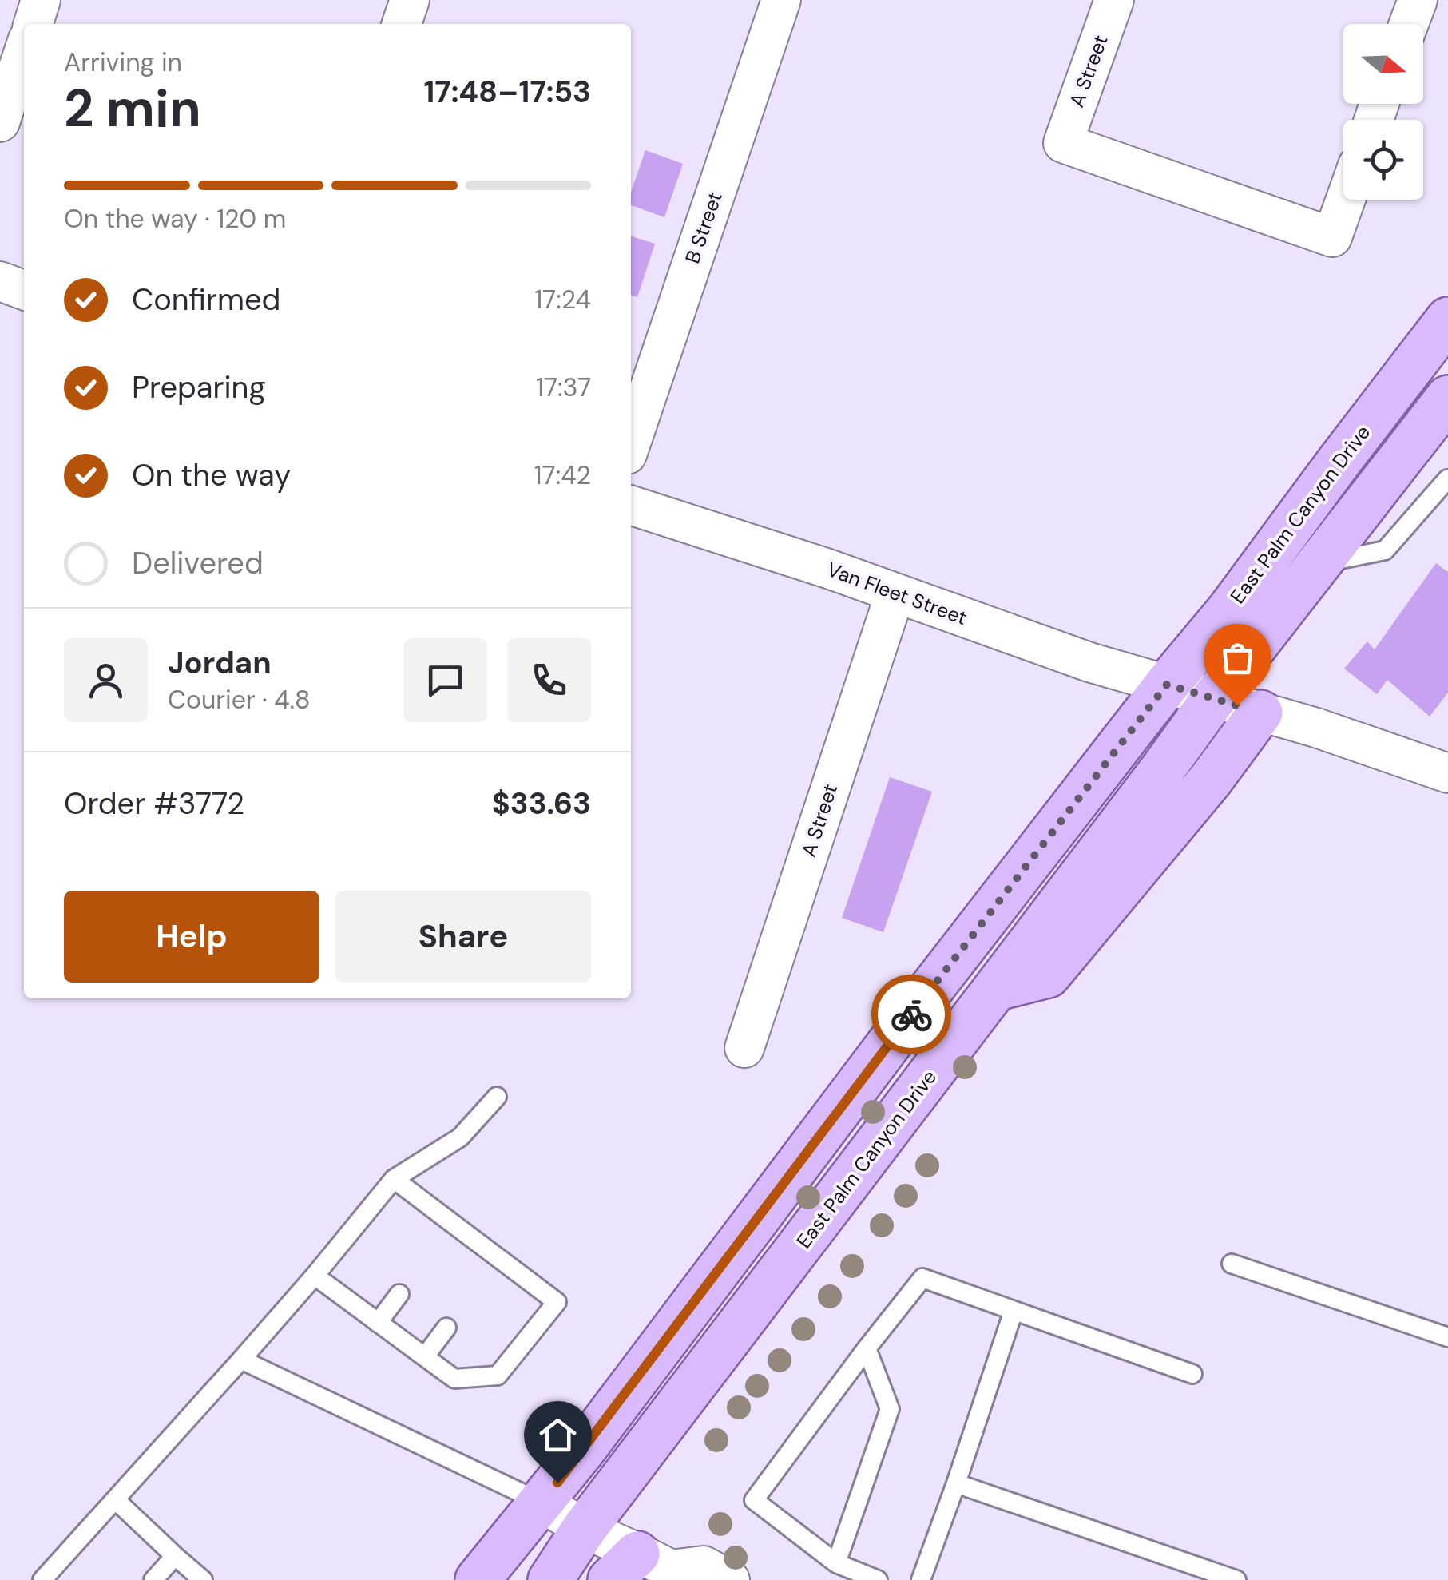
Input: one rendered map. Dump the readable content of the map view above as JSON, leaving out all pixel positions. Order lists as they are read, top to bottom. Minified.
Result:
{"streets":{"main road":["East Palm Canyon Drive"],"street":["A Street","B Street","Van Fleet Street"]},"crossings":[["A Street","Van Fleet Street"],["East Palm Canyon Drive","Van Fleet Street"]],"north":"right","page":{"heading":["2 min","Arriving in","17:48–17:53"],"panel":["Jordan","Courier · 4.8","Order #3772","$33.63"],"bar":"On the way · 120 m","list":[["Confirmed","17:24"],["Preparing","17:37"],["On the way","17:42"],"Delivered"],"buttons":["Help","Share"]}}
